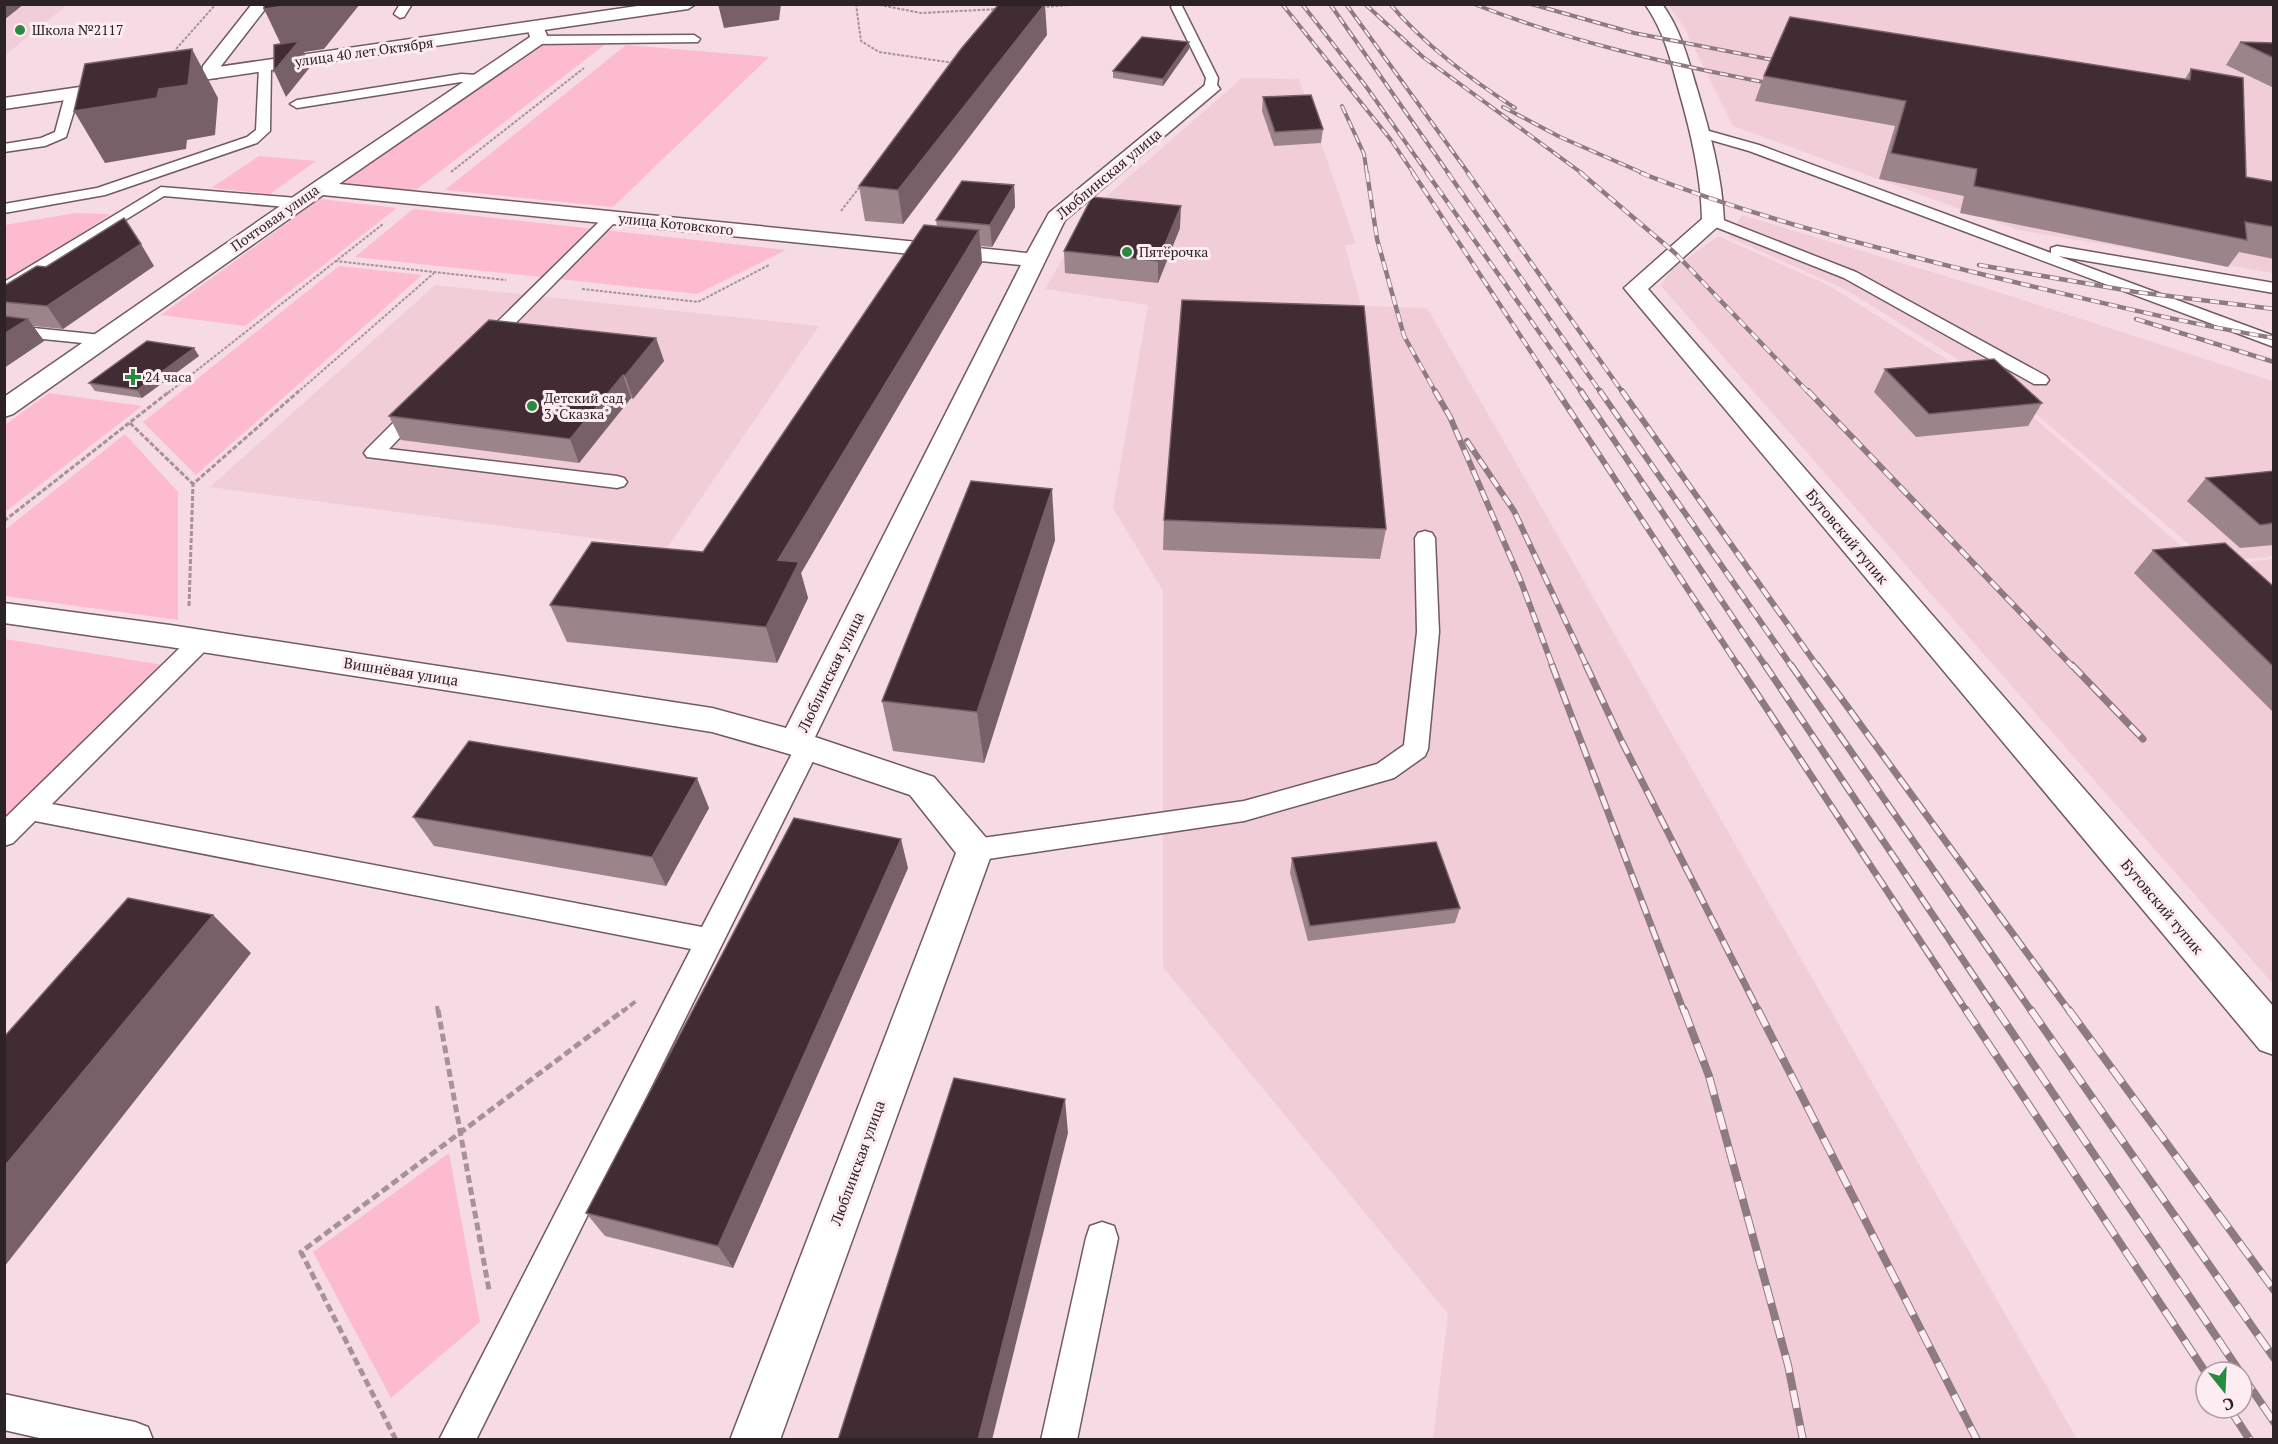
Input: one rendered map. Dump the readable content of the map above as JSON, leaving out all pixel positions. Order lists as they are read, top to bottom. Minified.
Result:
{"streets":{"street":["улица 40 лет Октября","Люблинская улица","Почтовая улица","улица Котовского","Бутовский тупик","Вишнёвая улица"]},"crossings":[["улица 40 лет Октября","Почтовая улица"],["Люблинская улица","улица Котовского"],["Люблинская улица","Вишнёвая улица"],["Почтовая улица","улица Котовского"]],"places":{"other":["Школа №2117","Пятёрочка","Детский сад 3 \"Сказка\""],"health":["24 часа"]},"north":"bottom"}
